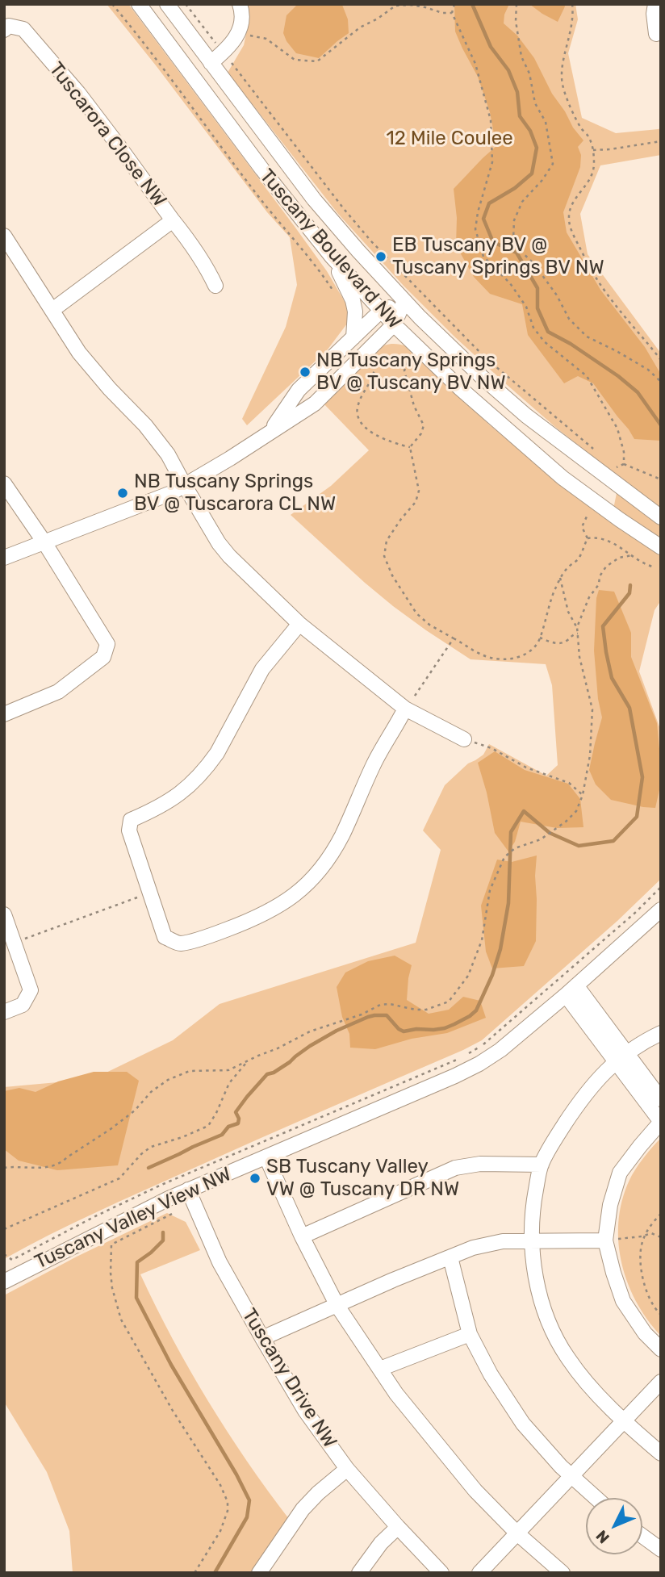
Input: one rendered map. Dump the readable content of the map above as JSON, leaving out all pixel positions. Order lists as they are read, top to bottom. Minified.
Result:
{"streets":{"street":["Tuscarora Close NW","Tuscany Boulevard NW","Tuscany Valley View NW","Tuscany Drive NW"]},"crossings":[["Tuscany Valley View NW","Tuscany Drive NW"]],"parks":["12 Mile Coulee"],"places":["EB Tuscany BV @ Tuscany Springs BV NW","NB Tuscany Springs BV @ Tuscany BV NW","NB Tuscany Springs BV @ Tuscarora CL NW","SB Tuscany Valley VW @ Tuscany DR NW"],"north":"bottom left"}
